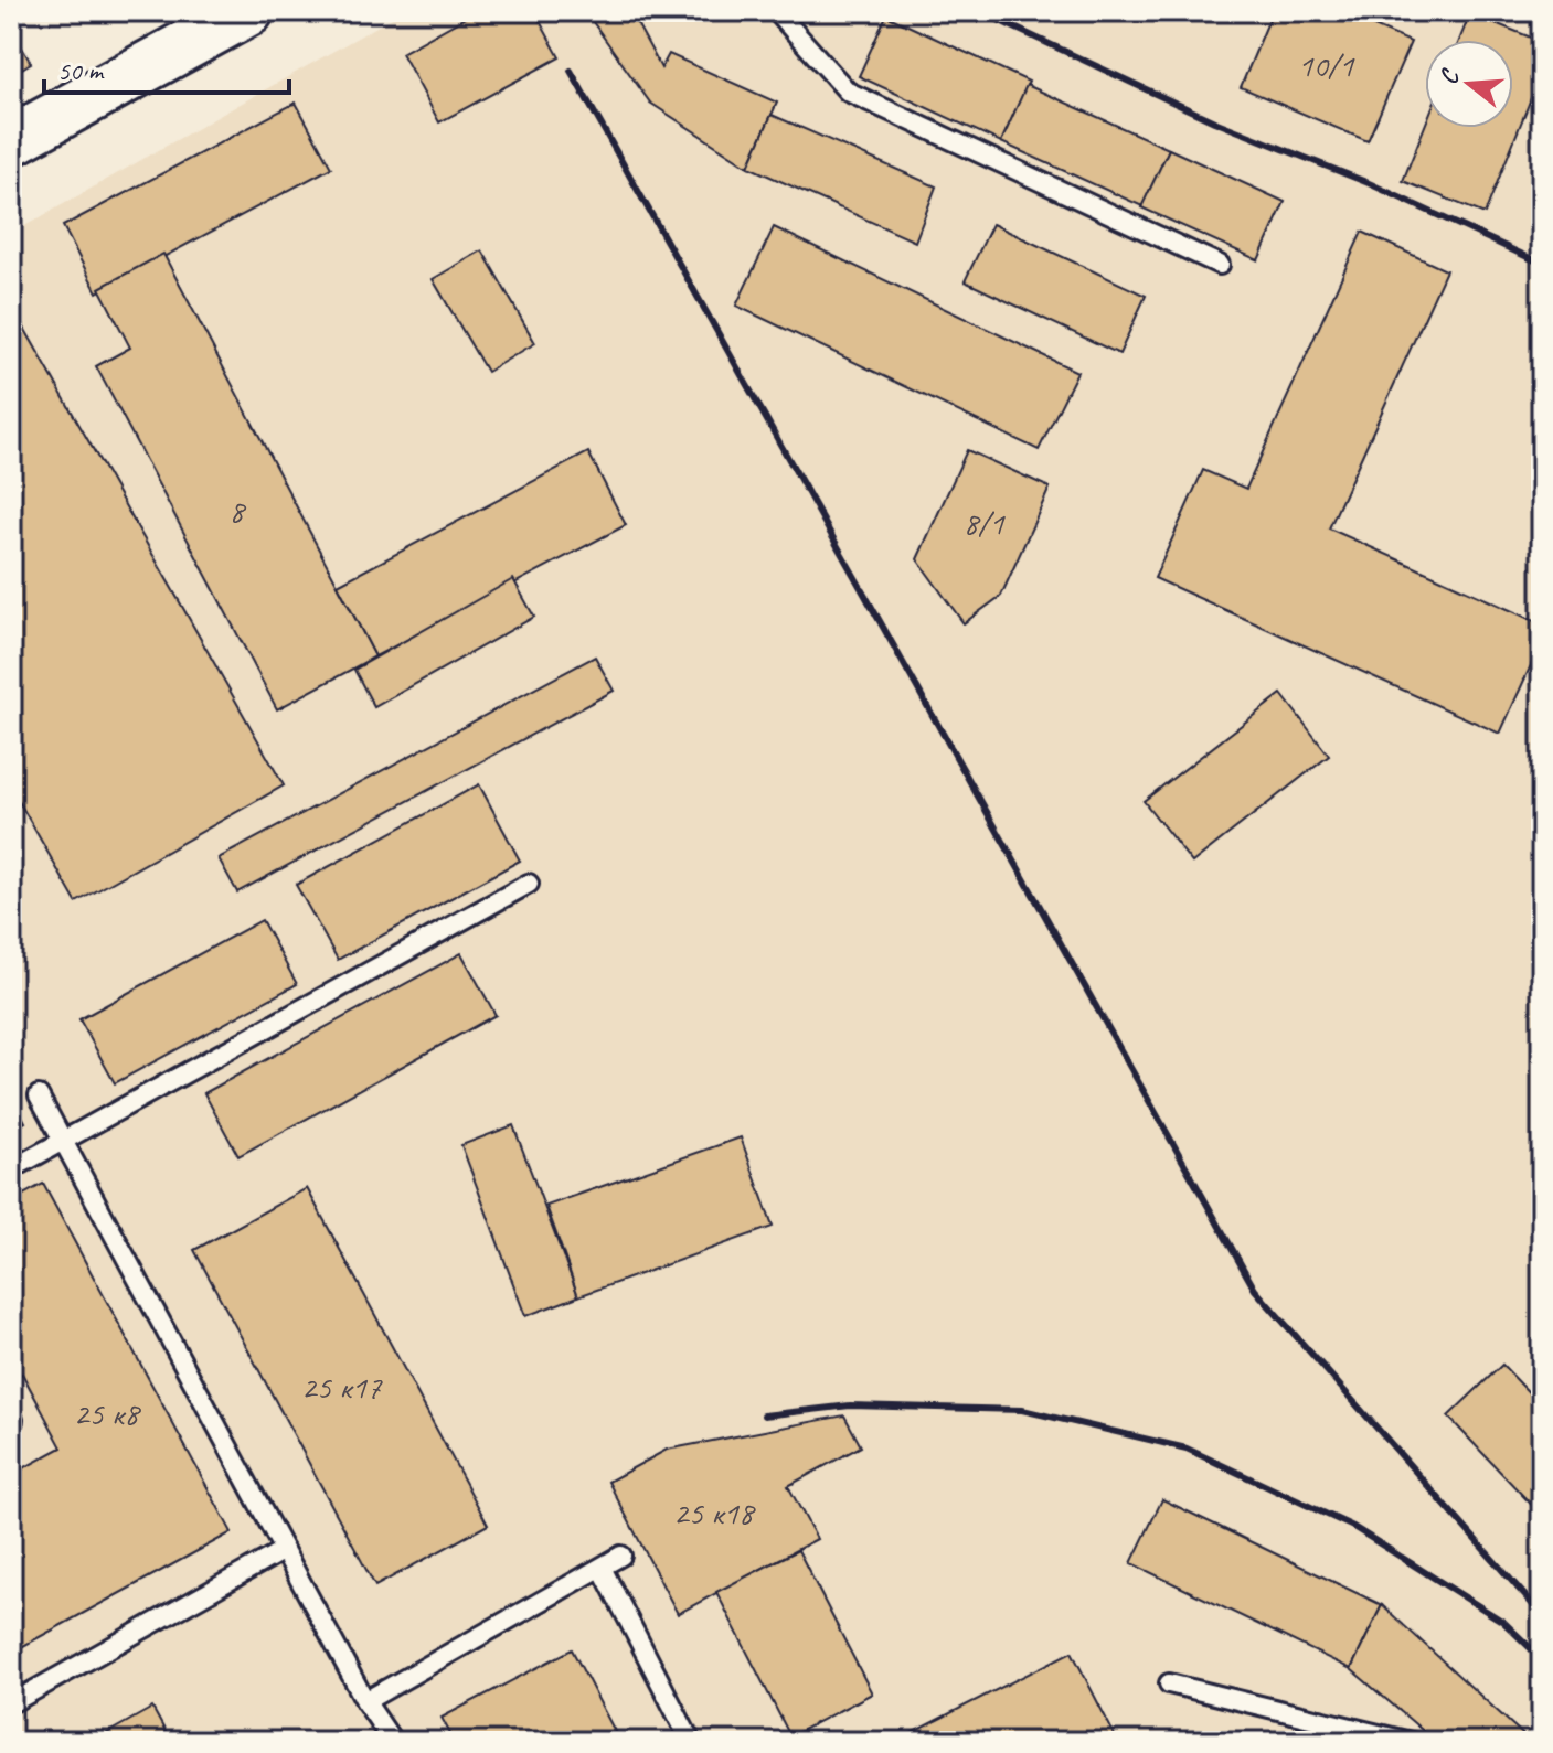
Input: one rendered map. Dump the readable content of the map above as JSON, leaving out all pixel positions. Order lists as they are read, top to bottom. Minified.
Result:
{"house_numbers":["10/1","8","8/1","25 к17","25 к8","25 к18"],"scale_bar":"50 m","north":"left"}
